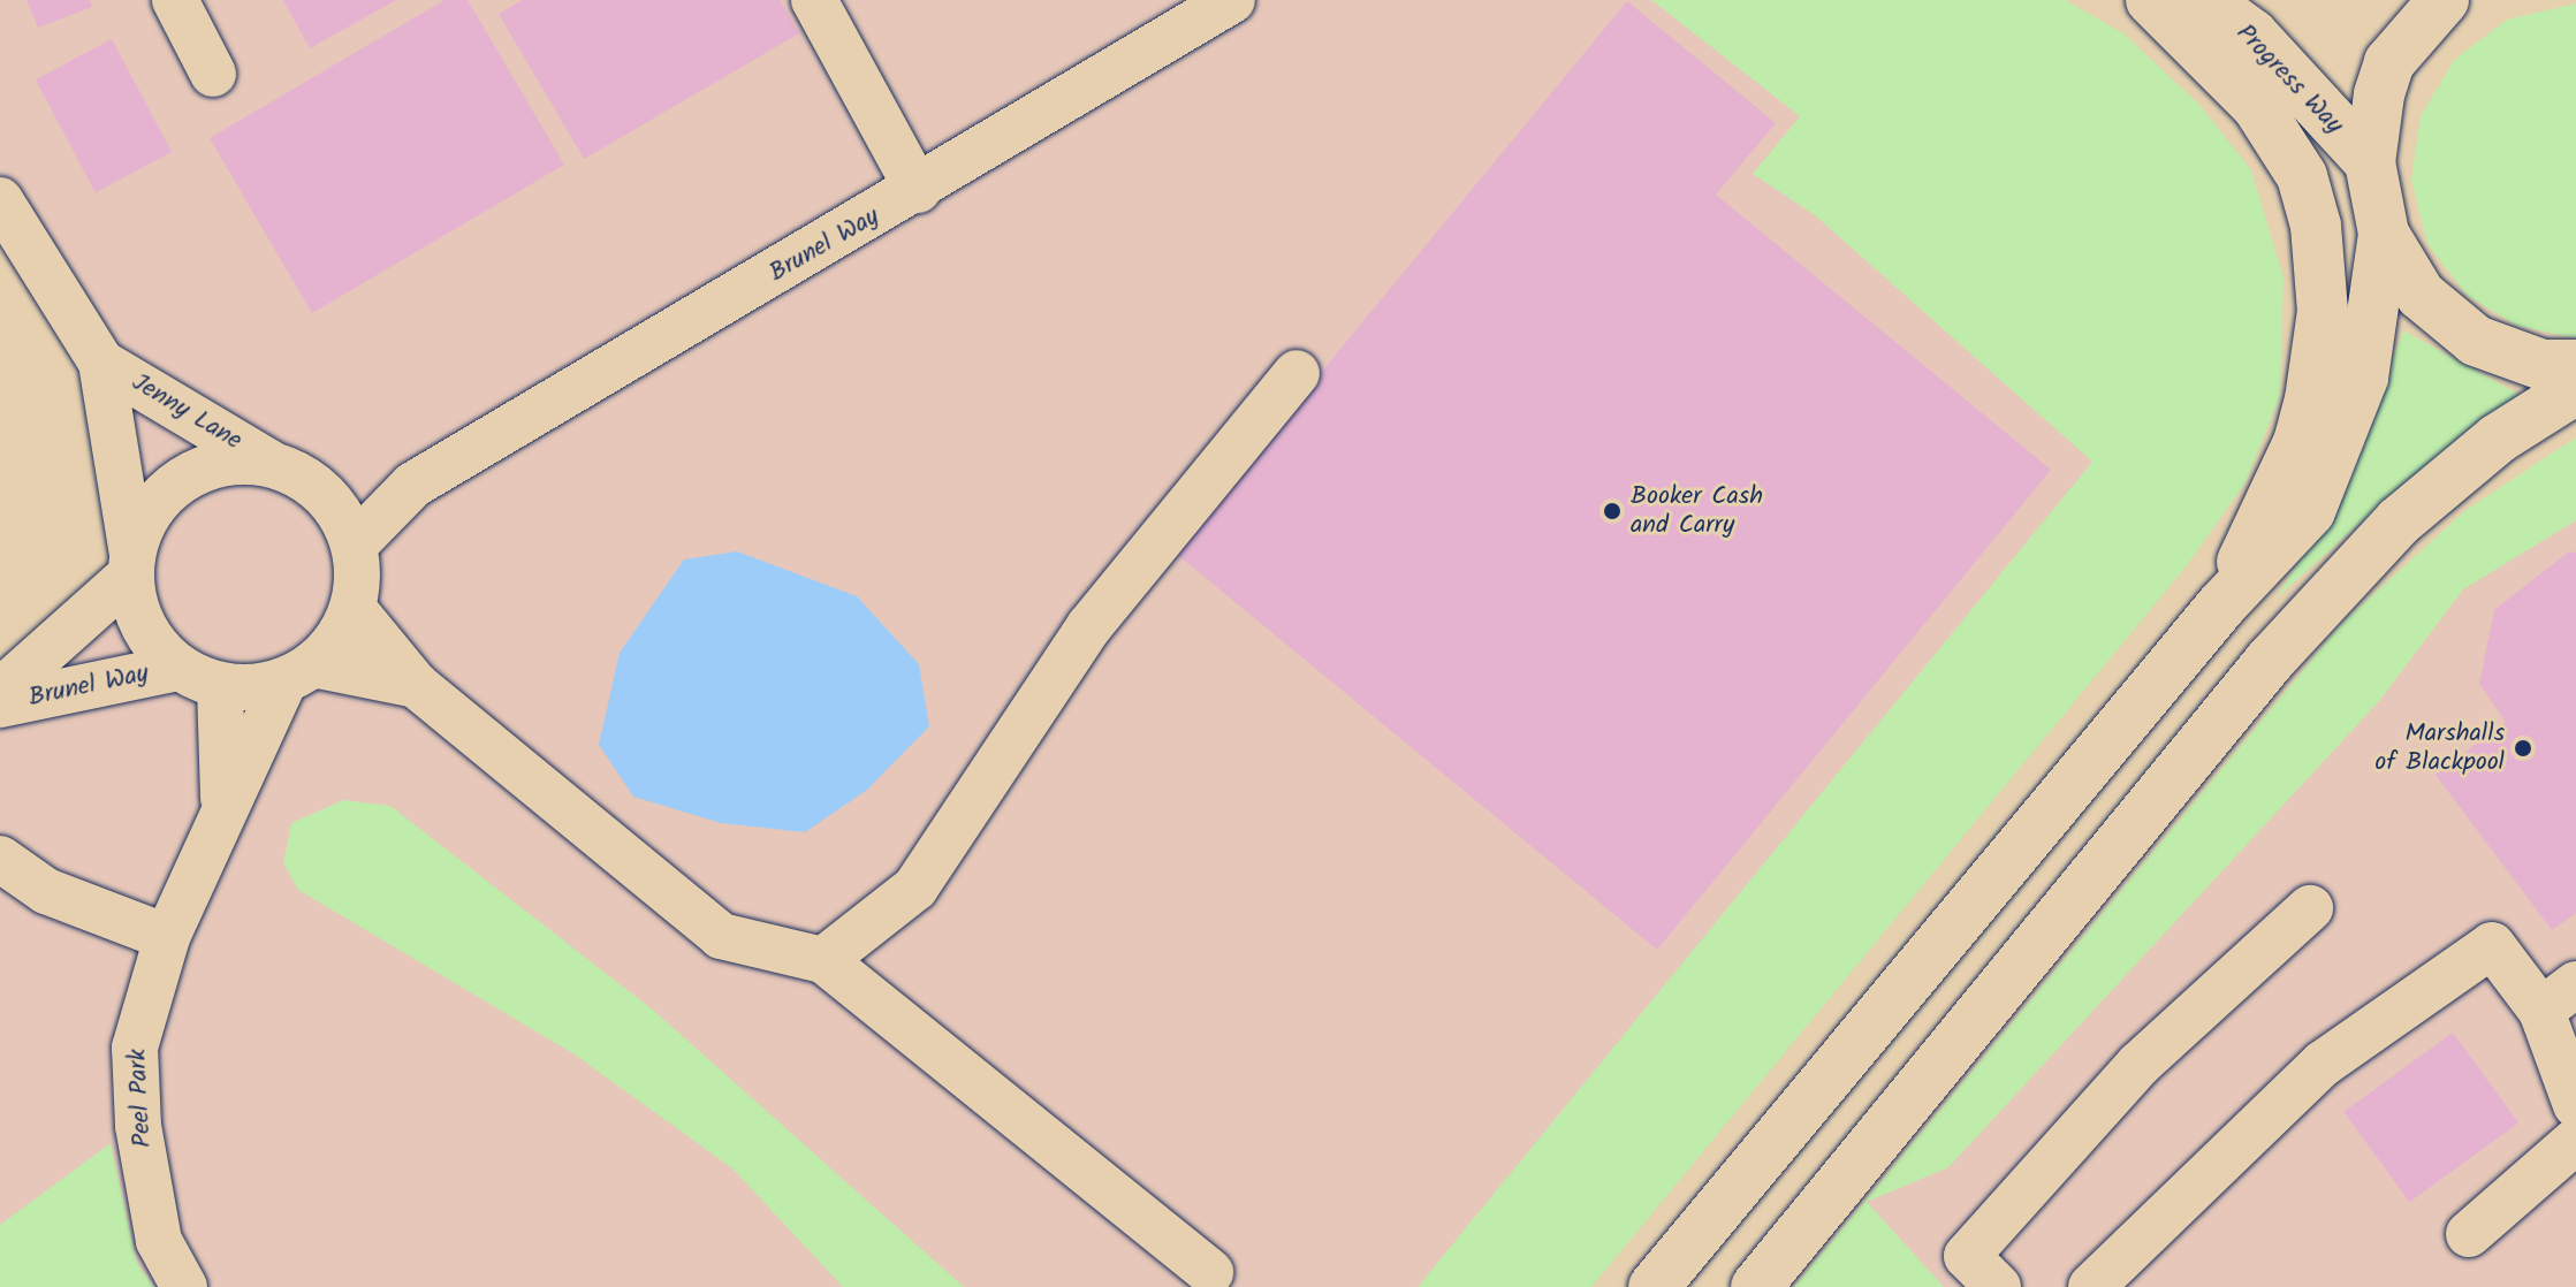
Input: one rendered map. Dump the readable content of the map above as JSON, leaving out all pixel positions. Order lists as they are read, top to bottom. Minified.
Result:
{"streets":{"main road":["Progress Way"],"street":["Brunel Way","Jenny Lane","Peel Park"]},"crossings":[["Brunel Way","Jenny Lane"],["Brunel Way","Peel Park"],["Jenny Lane","Peel Park"]],"places":["Booker Cash and Carry","Marshalls of Blackpool"]}
